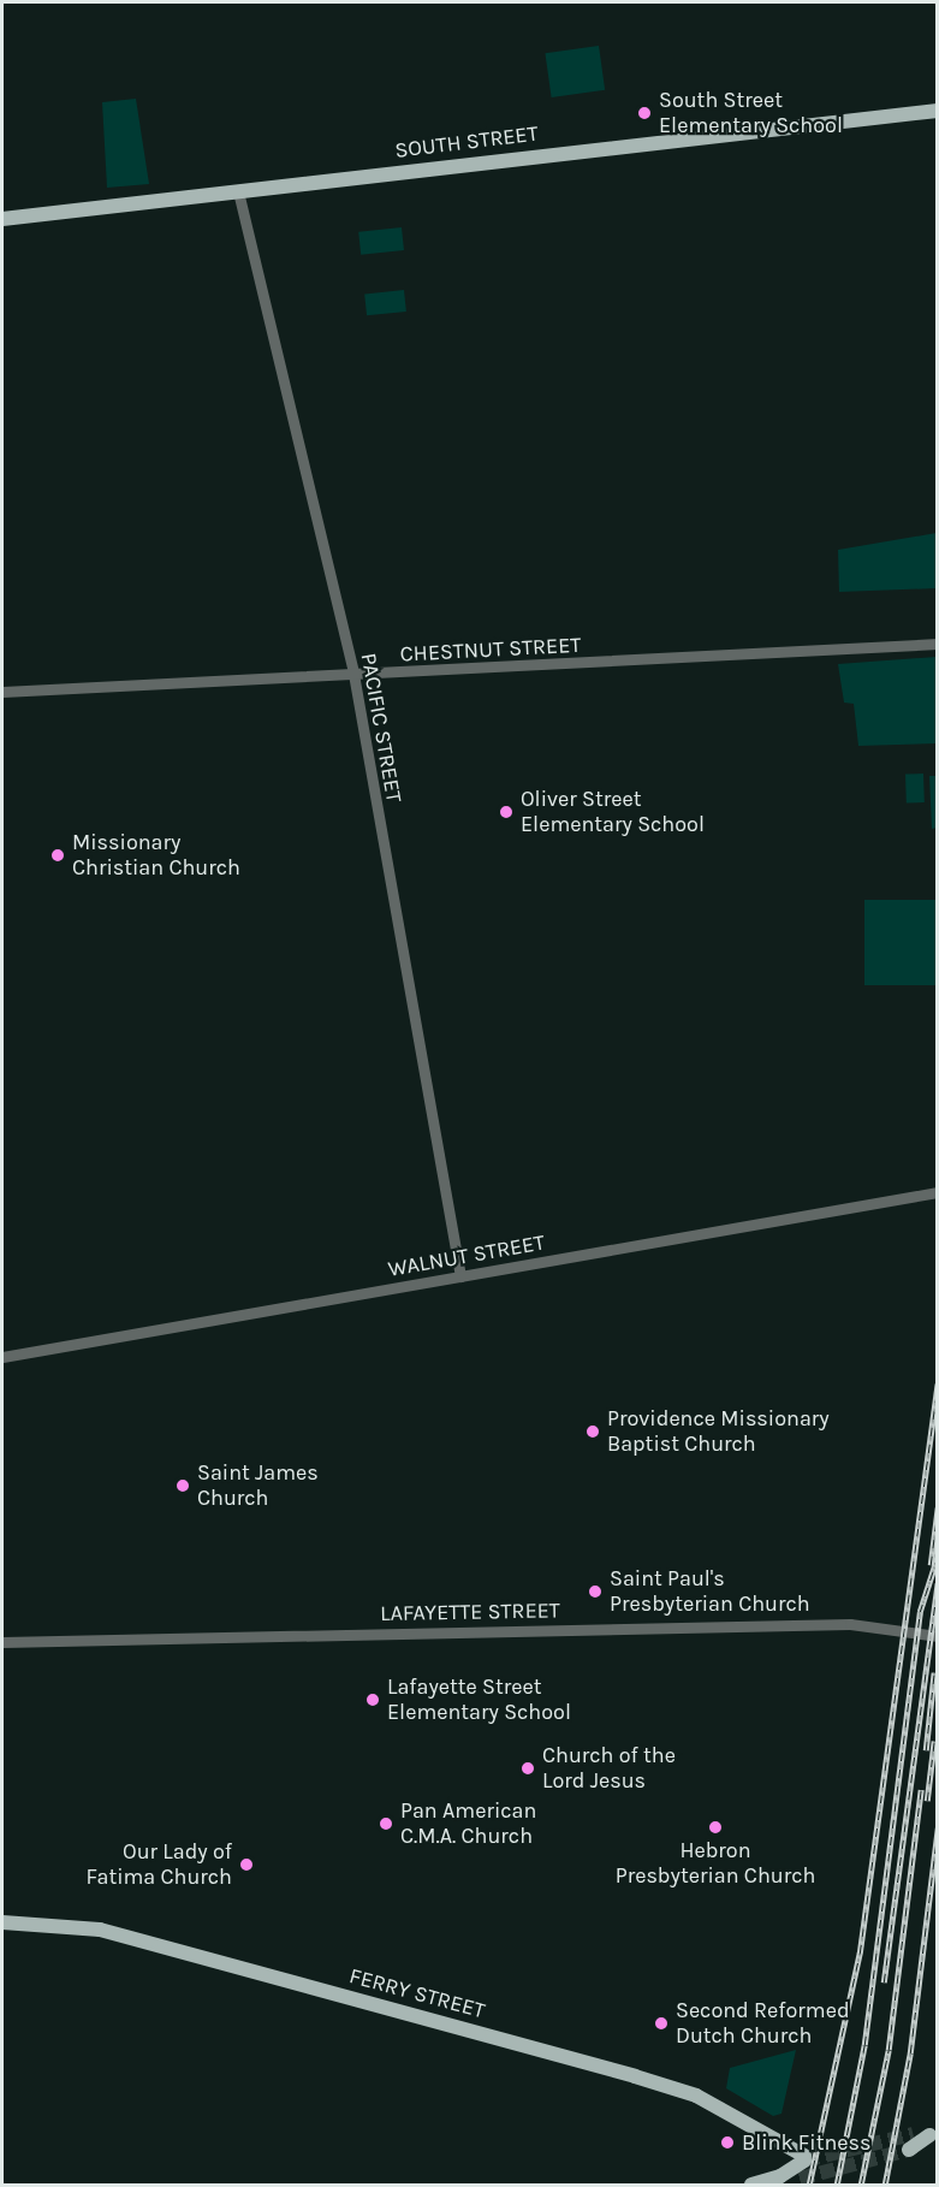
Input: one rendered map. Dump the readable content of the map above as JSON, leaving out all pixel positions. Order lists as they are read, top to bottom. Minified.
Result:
{"streets":{"main road":["SOUTH STREET","FERRY STREET"],"street":["CHESTNUT STREET","PACIFIC STREET","WALNUT STREET","LAFAYETTE STREET"]},"crossings":[["SOUTH STREET","PACIFIC STREET"],["CHESTNUT STREET","PACIFIC STREET"],["PACIFIC STREET","WALNUT STREET"]],"places":["South Street Elementary School","Oliver Street Elementary School","Missionary Christian Church","Providence Missionary Baptist Church","Saint James Church","Saint Paul's Presbyterian Church","Lafayette Street Elementary School","Church of the Lord Jesus","Pan American C.M.A. Church","Hebron Presbyterian Church","Our Lady of Fatima Church","Second Reformed Dutch Church","Blink Fitness"]}
